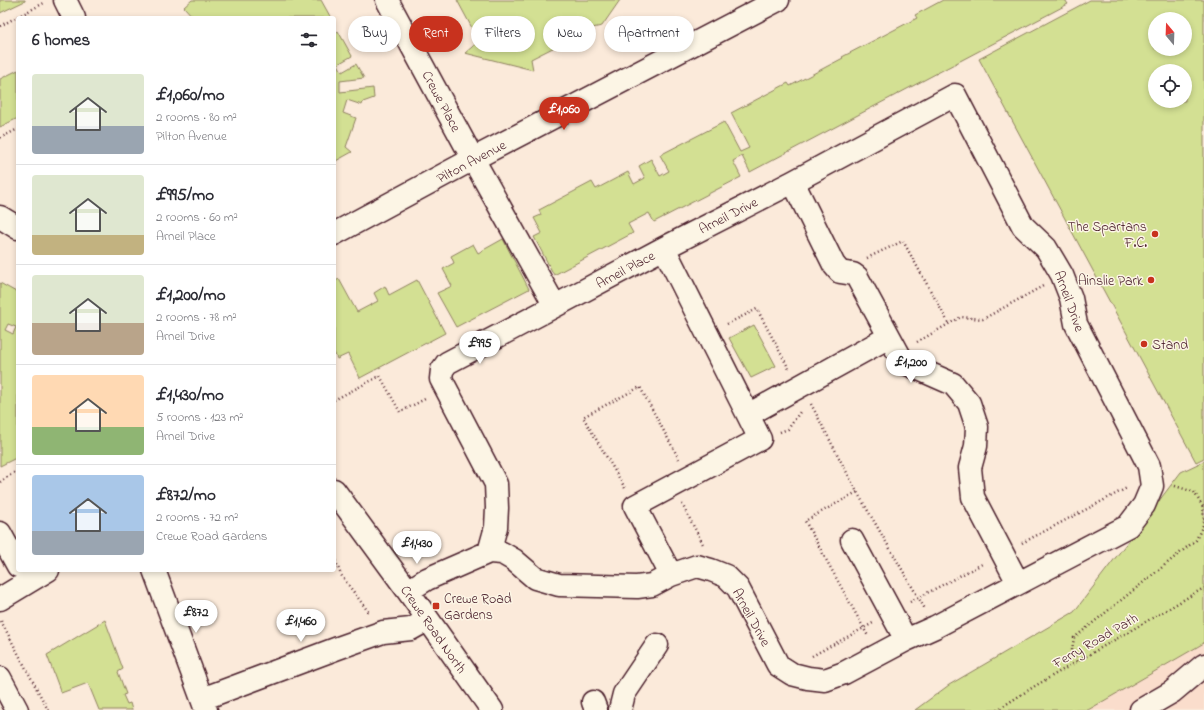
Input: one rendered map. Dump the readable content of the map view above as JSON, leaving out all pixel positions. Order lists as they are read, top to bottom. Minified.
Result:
{"streets":{"street":["Crewe Place","Pilton Avenue","Arneil Drive","Arneil Place","Crewe Road North"],"path":["Ferry Road Path"]},"crossings":[["Crewe Place","Pilton Avenue"],["Crewe Place","Arneil Place"],["Arneil Drive","Arneil Place"]],"places":{"other":["The Spartans F.C.","Ainslie Park","Stand"],"transit":["Crewe Road Gardens"]},"north":"top","page":{"chip":["Buy","Rent","Filters","New","Apartment"],"heading":"6 homes","list":[{"name":"£1,060/mo","note":"2 rooms · 80 m² · Pilton Avenue"},{"name":"£995/mo","note":"2 rooms · 60 m² · Arneil Place"},{"name":"£1,200/mo","note":"2 rooms · 78 m² · Arneil Drive"},{"name":"£1,430/mo","note":"5 rooms · 123 m² · Arneil Drive"},{"name":"£872/mo","note":"2 rooms · 72 m² · Crewe Road Gardens"}],"price":["£1,060","£995","£1,200","£1,430","£872","£1,460"]}}
